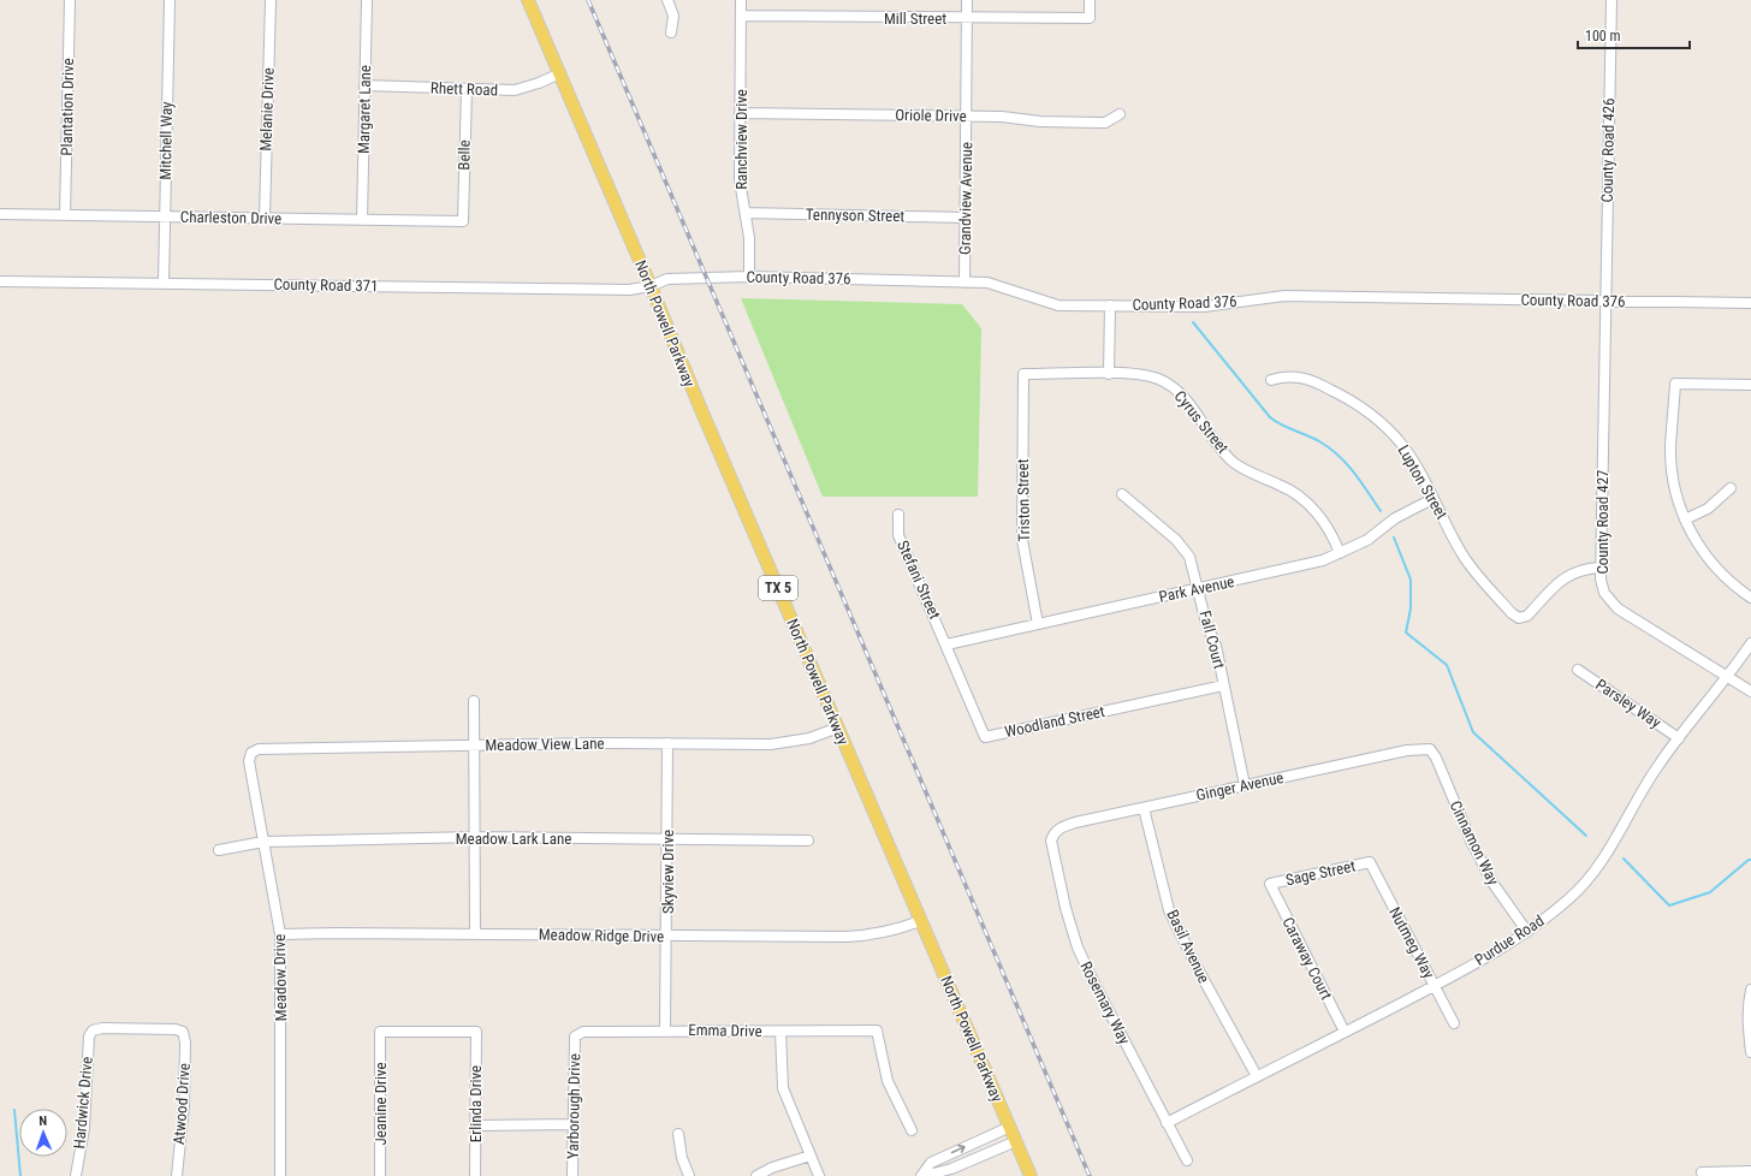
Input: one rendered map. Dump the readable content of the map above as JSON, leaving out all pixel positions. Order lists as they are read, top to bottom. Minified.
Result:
{"streets":{"main road":["North Powell Parkway","TX 5"],"street":["Mill Street","Rhett Road","Plantation Drive","Melanie Drive","Margaret Lane","Oriole Drive","Ranchview Drive","Mitchell Way","County Road 426","Belle","Grandview Avenue","Tennyson Street","Charleston Drive","County Road 376","County Road 371","Cyrus Street","Lupton Street","Triston Street","County Road 427","Stefani Street","Park Avenue","Fall Court","Parsley Way","Woodland Street","Meadow View Lane","Ginger Avenue","Meadow Lark Lane","Cinnamon Way","Skyview Drive","Sage Street","Meadow Ridge Drive","Purdue Road","Nutmeg Way","Basil Avenue","Caraway Court","Meadow Drive","Rosemary Way","Emma Drive","Hardwick Drive","Atwood Drive","Jeanine Drive","Erlinda Drive","Yarborough Drive"]},"crossings":[["Mill Street","Ranchview Drive"],["Mill Street","Grandview Avenue"],["Rhett Road","Margaret Lane"],["Rhett Road","Belle"],["Rhett Road","North Powell Parkway"],["Plantation Drive","Charleston Drive"],["Melanie Drive","Charleston Drive"],["Margaret Lane","Charleston Drive"],["Oriole Drive","Ranchview Drive"],["Oriole Drive","Grandview Avenue"],["Ranchview Drive","Tennyson Street"],["Ranchview Drive","County Road 376"],["Mitchell Way","Charleston Drive"],["Mitchell Way","County Road 371"],["County Road 426","County Road 376"],["County Road 426","County Road 427"],["Belle","Charleston Drive"],["Grandview Avenue","Tennyson Street"],["Grandview Avenue","County Road 376"],["County Road 376","County Road 371"],["County Road 376","North Powell Parkway"],["County Road 376","County Road 427"],["County Road 371","North Powell Parkway"],["North Powell Parkway","Meadow View Lane"],["North Powell Parkway","Meadow Ridge Drive"],["Cyrus Street","Triston Street"],["Cyrus Street","Park Avenue"],["Lupton Street","County Road 427"],["Lupton Street","Park Avenue"],["Triston Street","Park Avenue"],["County Road 427","Purdue Road"],["Stefani Street","Park Avenue"],["Stefani Street","Woodland Street"],["Park Avenue","Fall Court"],["Park Avenue","Woodland Street"],["Fall Court","Woodland Street"],["Fall Court","Ginger Avenue"],["Parsley Way","Purdue Road"],["Meadow View Lane","Skyview Drive"],["Meadow View Lane","Meadow Drive"],["Ginger Avenue","Cinnamon Way"],["Ginger Avenue","Basil Avenue"],["Ginger Avenue","Rosemary Way"],["Meadow Lark Lane","Skyview Drive"],["Meadow Lark Lane","Meadow Drive"],["Cinnamon Way","Purdue Road"],["Skyview Drive","Meadow Ridge Drive"],["Skyview Drive","Emma Drive"],["Sage Street","Nutmeg Way"],["Sage Street","Caraway Court"],["Meadow Ridge Drive","Meadow Drive"],["Purdue Road","Nutmeg Way"],["Purdue Road","Basil Avenue"],["Purdue Road","Caraway Court"],["Purdue Road","Rosemary Way"],["Emma Drive","Yarborough Drive"],["Hardwick Drive","Atwood Drive"],["Jeanine Drive","Erlinda Drive"]],"scale_bar":"100 m","north":"top"}
